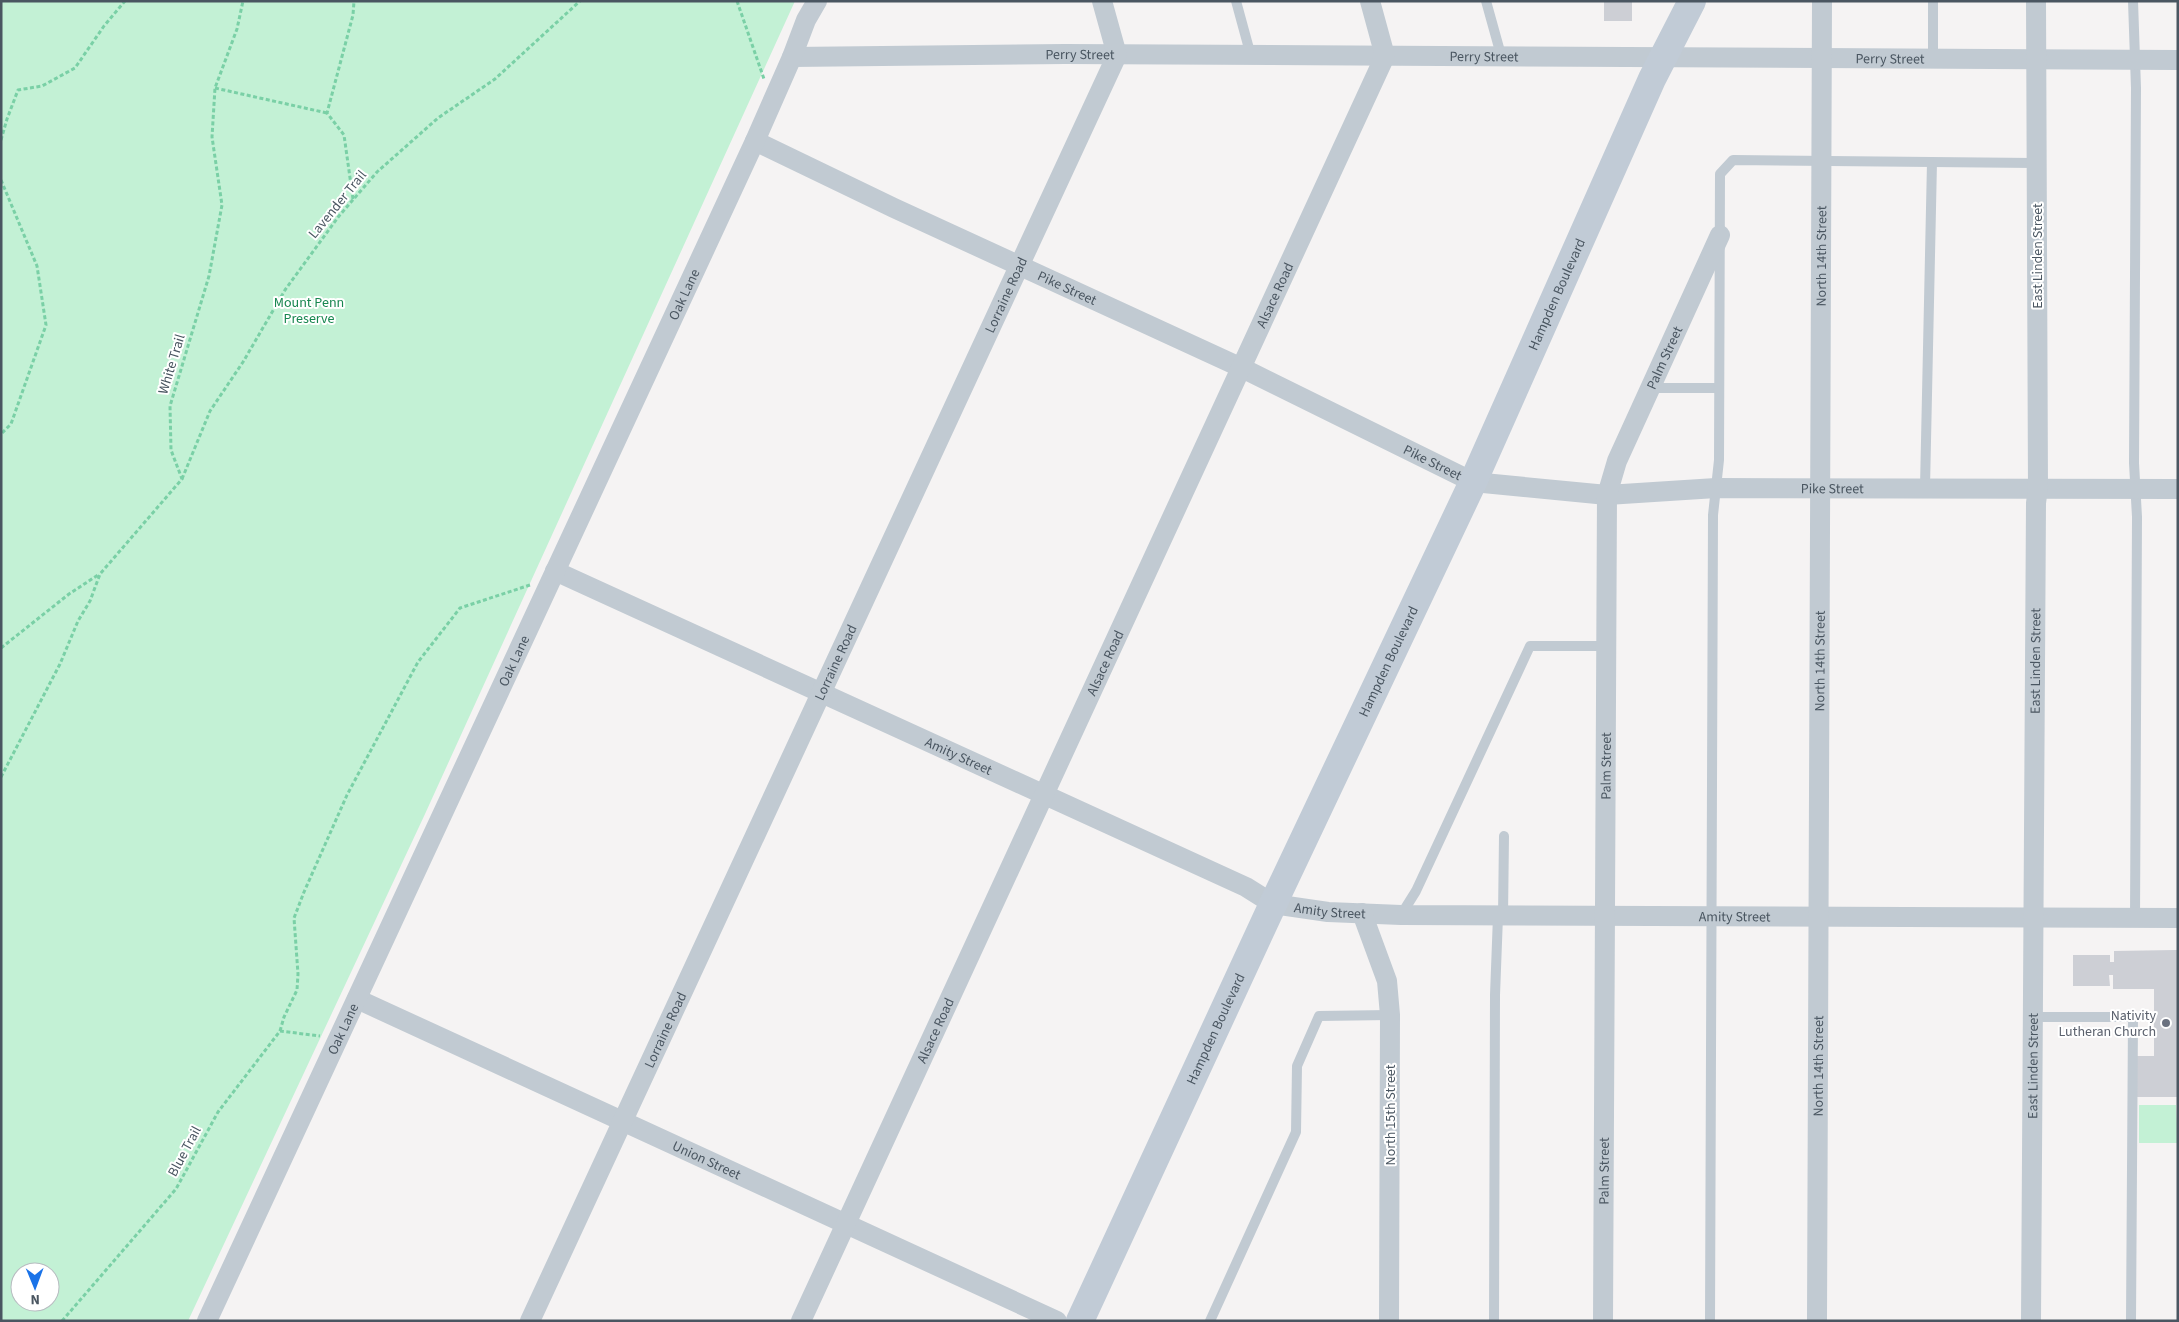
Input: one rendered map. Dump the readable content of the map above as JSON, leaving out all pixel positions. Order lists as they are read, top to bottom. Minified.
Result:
{"streets":{"main road":["Hampden Boulevard"],"street":["Perry Street","North 14th Street","East Linden Street","Pike Street","Oak Lane","Lorraine Road","Alsace Road","Palm Street","Amity Street","North 15th Street","Union Street"],"path":["Lavender Trail","White Trail","Blue Trail"]},"crossings":[["Perry Street","North 14th Street"],["Perry Street","East Linden Street"],["Perry Street","Hampden Boulevard"],["Perry Street","Oak Lane"],["Perry Street","Lorraine Road"],["Perry Street","Alsace Road"],["Lavender Trail","White Trail"],["North 14th Street","Pike Street"],["North 14th Street","Amity Street"],["East Linden Street","Pike Street"],["East Linden Street","Amity Street"],["Pike Street","Hampden Boulevard"],["Pike Street","Oak Lane"],["Pike Street","Lorraine Road"],["Pike Street","Alsace Road"],["Pike Street","Palm Street"],["Hampden Boulevard","Amity Street"],["Oak Lane","Amity Street"],["Oak Lane","Blue Trail"],["Oak Lane","Union Street"],["Lorraine Road","Amity Street"],["Lorraine Road","Union Street"],["Alsace Road","Amity Street"],["Alsace Road","Union Street"],["Palm Street","Amity Street"],["Amity Street","North 15th Street"],["Amity Street","Blue Trail"]],"parks":["Mount Penn Preserve"],"places":["Nativity Lutheran Church"],"north":"bottom"}
